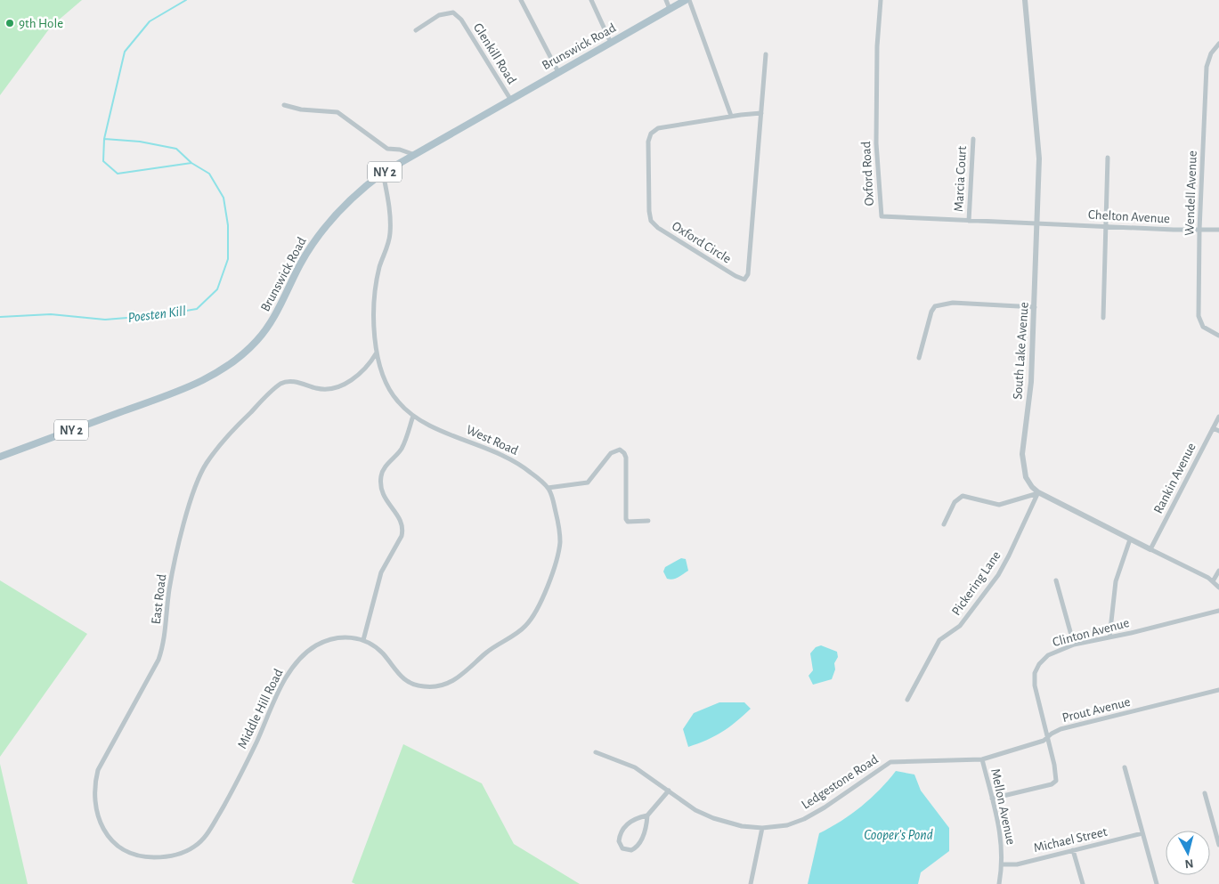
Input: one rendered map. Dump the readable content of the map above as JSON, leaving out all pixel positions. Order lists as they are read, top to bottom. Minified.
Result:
{"streets":{"main road":["Brunswick Road","NY 2"],"street":["Glenkill Road","Oxford Road","Marcia Court","Wendell Avenue","Chelton Avenue","Oxford Circle","South Lake Avenue","West Road","Rankin Avenue","Pickering Lane","East Road","Clinton Avenue","Middle Hill Road","Prout Avenue","Ledgestone Road","Mellon Avenue","Michael Street"]},"crossings":[["Brunswick Road","Glenkill Road"],["Brunswick Road","West Road"],["Oxford Road","Marcia Court"],["Oxford Road","Chelton Avenue"],["Oxford Road","South Lake Avenue"],["Wendell Avenue","Chelton Avenue"],["Chelton Avenue","South Lake Avenue"],["South Lake Avenue","Rankin Avenue"],["South Lake Avenue","Pickering Lane"],["West Road","East Road"],["East Road","Middle Hill Road"],["Clinton Avenue","Prout Avenue"],["Clinton Avenue","Mellon Avenue"],["Prout Avenue","Ledgestone Road"],["Prout Avenue","Mellon Avenue"],["Ledgestone Road","Mellon Avenue"],["Mellon Avenue","Michael Street"]],"water":["Poesten Kill","Cooper's Pond"],"places":["9th Hole"],"north":"bottom"}
